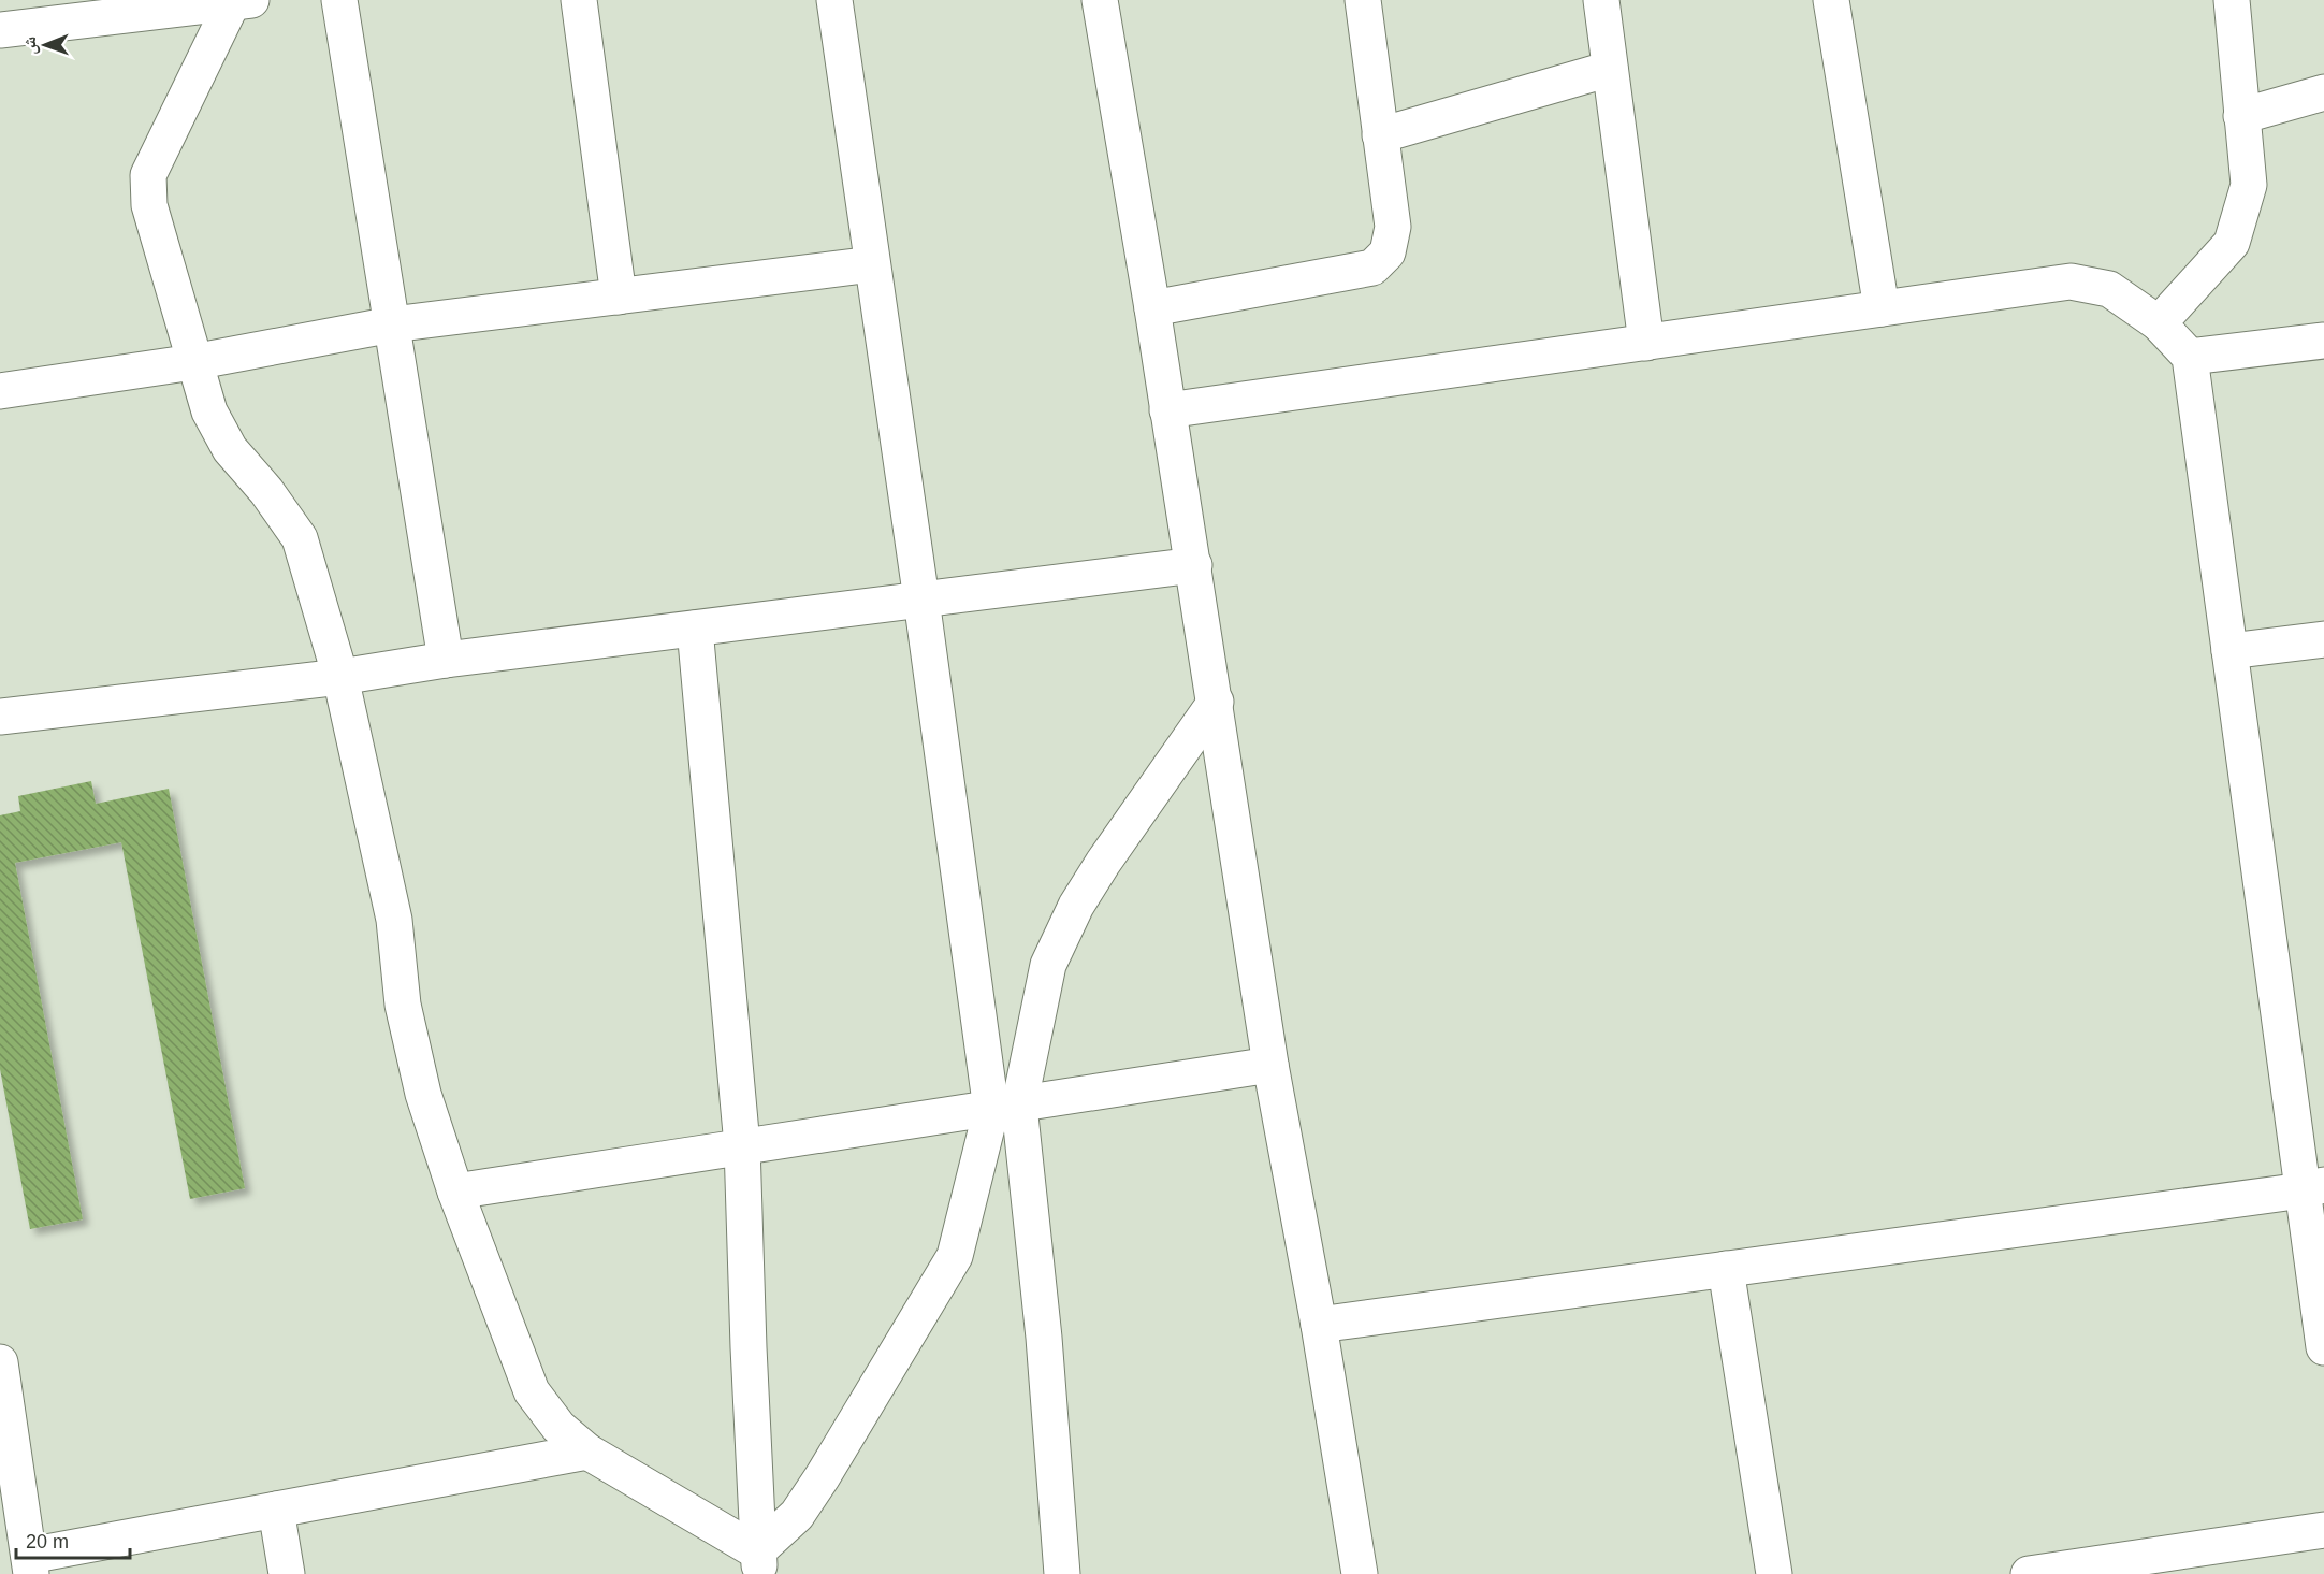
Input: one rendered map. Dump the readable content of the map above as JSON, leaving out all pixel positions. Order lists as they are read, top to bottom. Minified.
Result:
{"scale_bar":"20 m","north":"left"}
